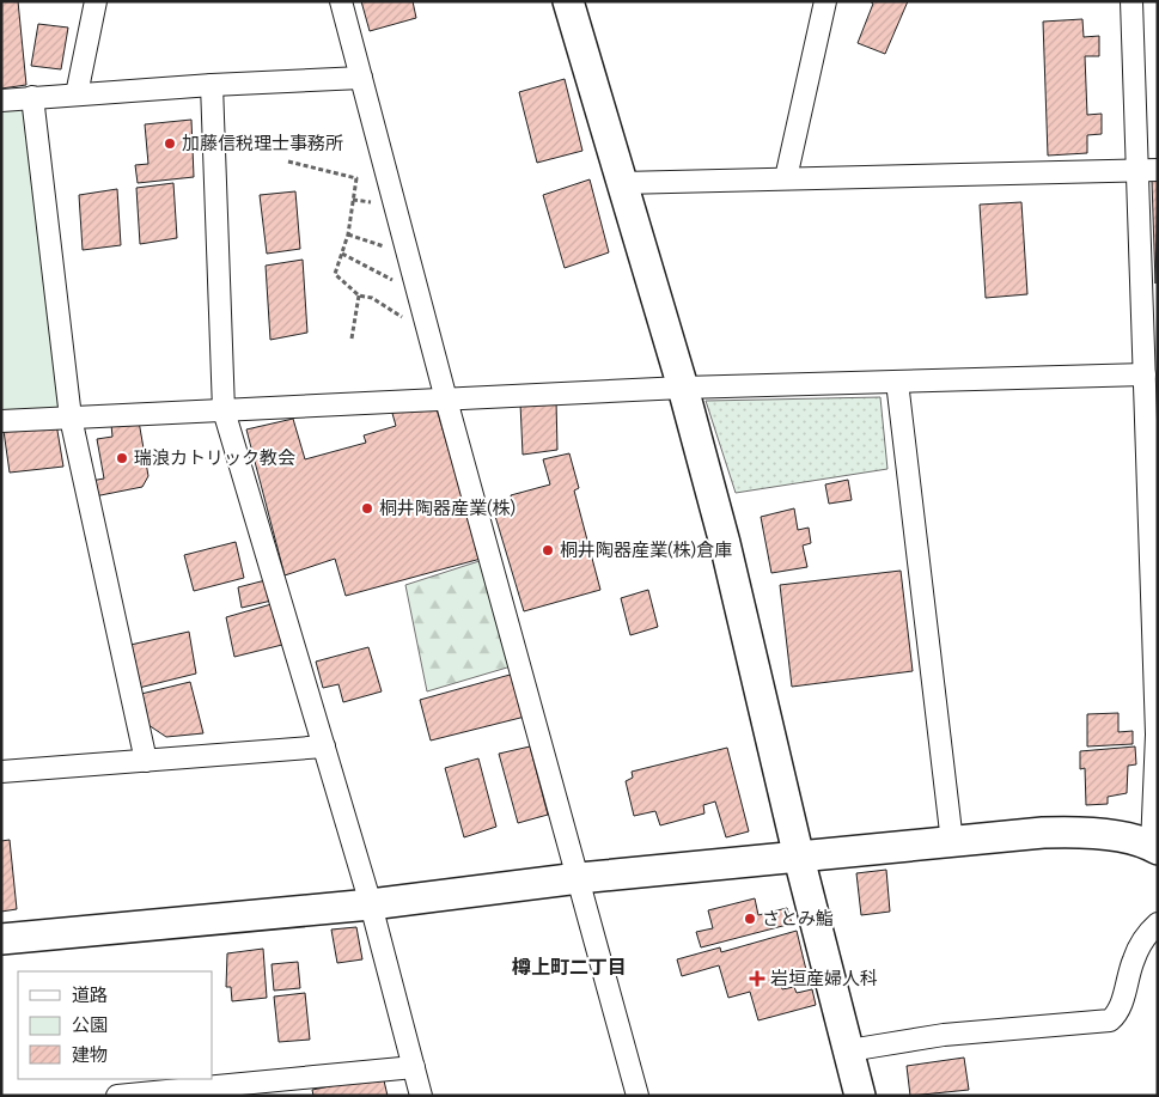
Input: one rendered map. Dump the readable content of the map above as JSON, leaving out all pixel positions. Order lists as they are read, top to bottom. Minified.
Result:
{"districts":["樽上町二丁目"],"places":{"other":["加藤信税理士事務所","瑞浪カトリック教会","桐井陶器産業(株)","桐井陶器産業(株)倉庫","さとみ鮨"],"health":["岩垣産婦人科"]},"legend":["道路","公園","建物"]}
